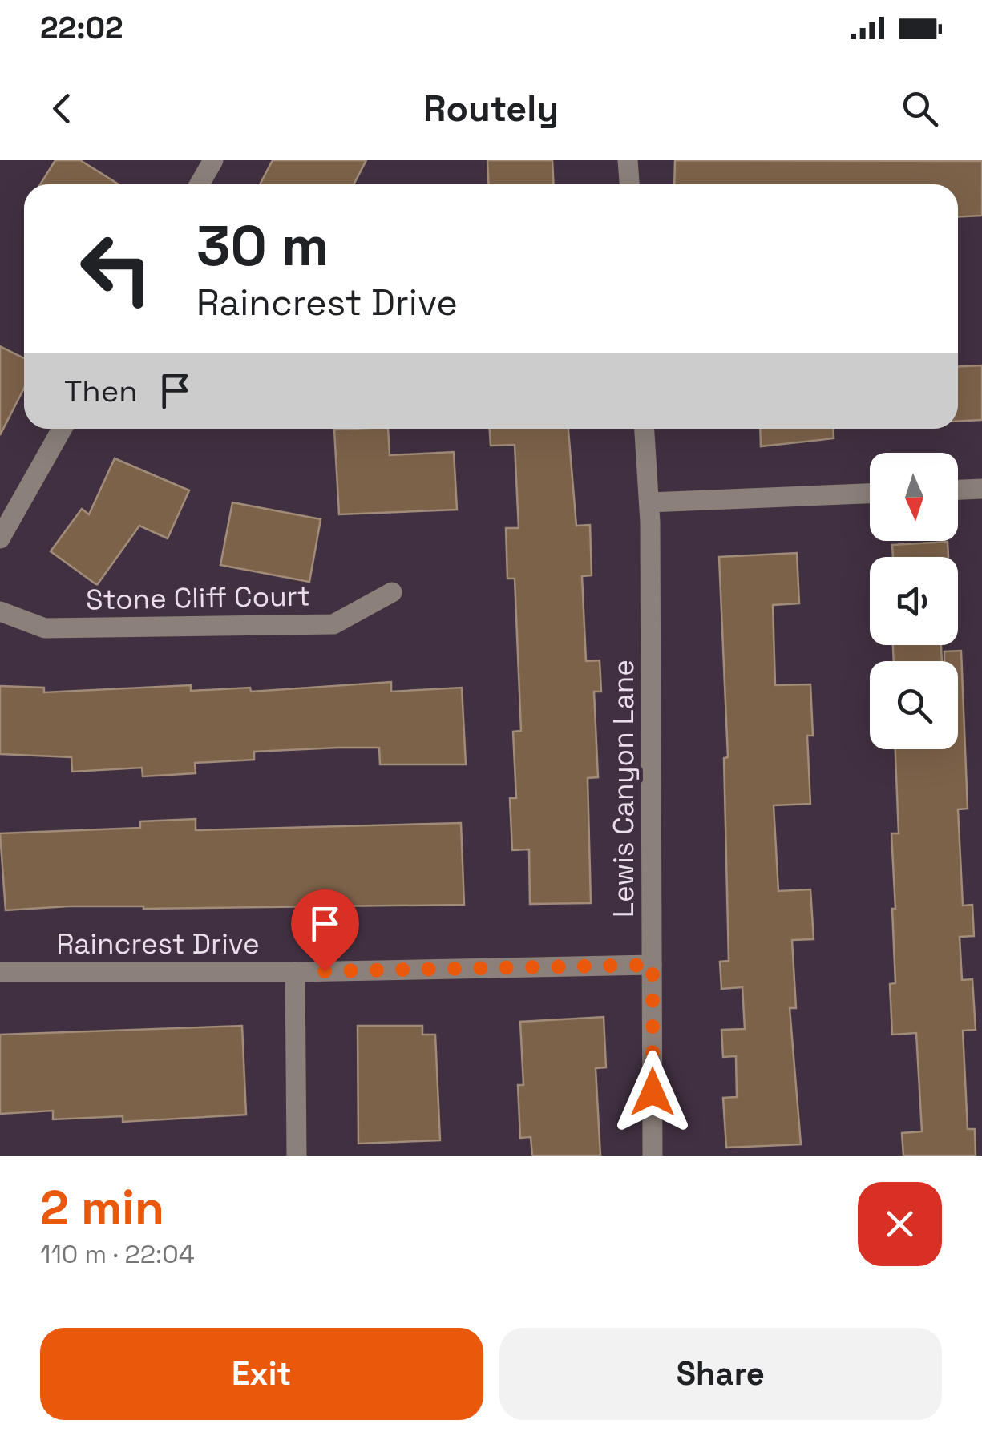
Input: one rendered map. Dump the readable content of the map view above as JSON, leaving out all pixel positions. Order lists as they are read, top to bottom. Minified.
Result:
{"streets":{"street":["Stone Cliff Court","Lewis Canyon Lane","Raincrest Drive"]},"crossings":[["Lewis Canyon Lane","Raincrest Drive"]],"north":"bottom","page":{"status":"22:02","header":"Routely","turn":["30 m","Raincrest Drive"],"then":"Then","heading":["2 min","110 m · 22:04"],"buttons":["Exit","Share"]}}
